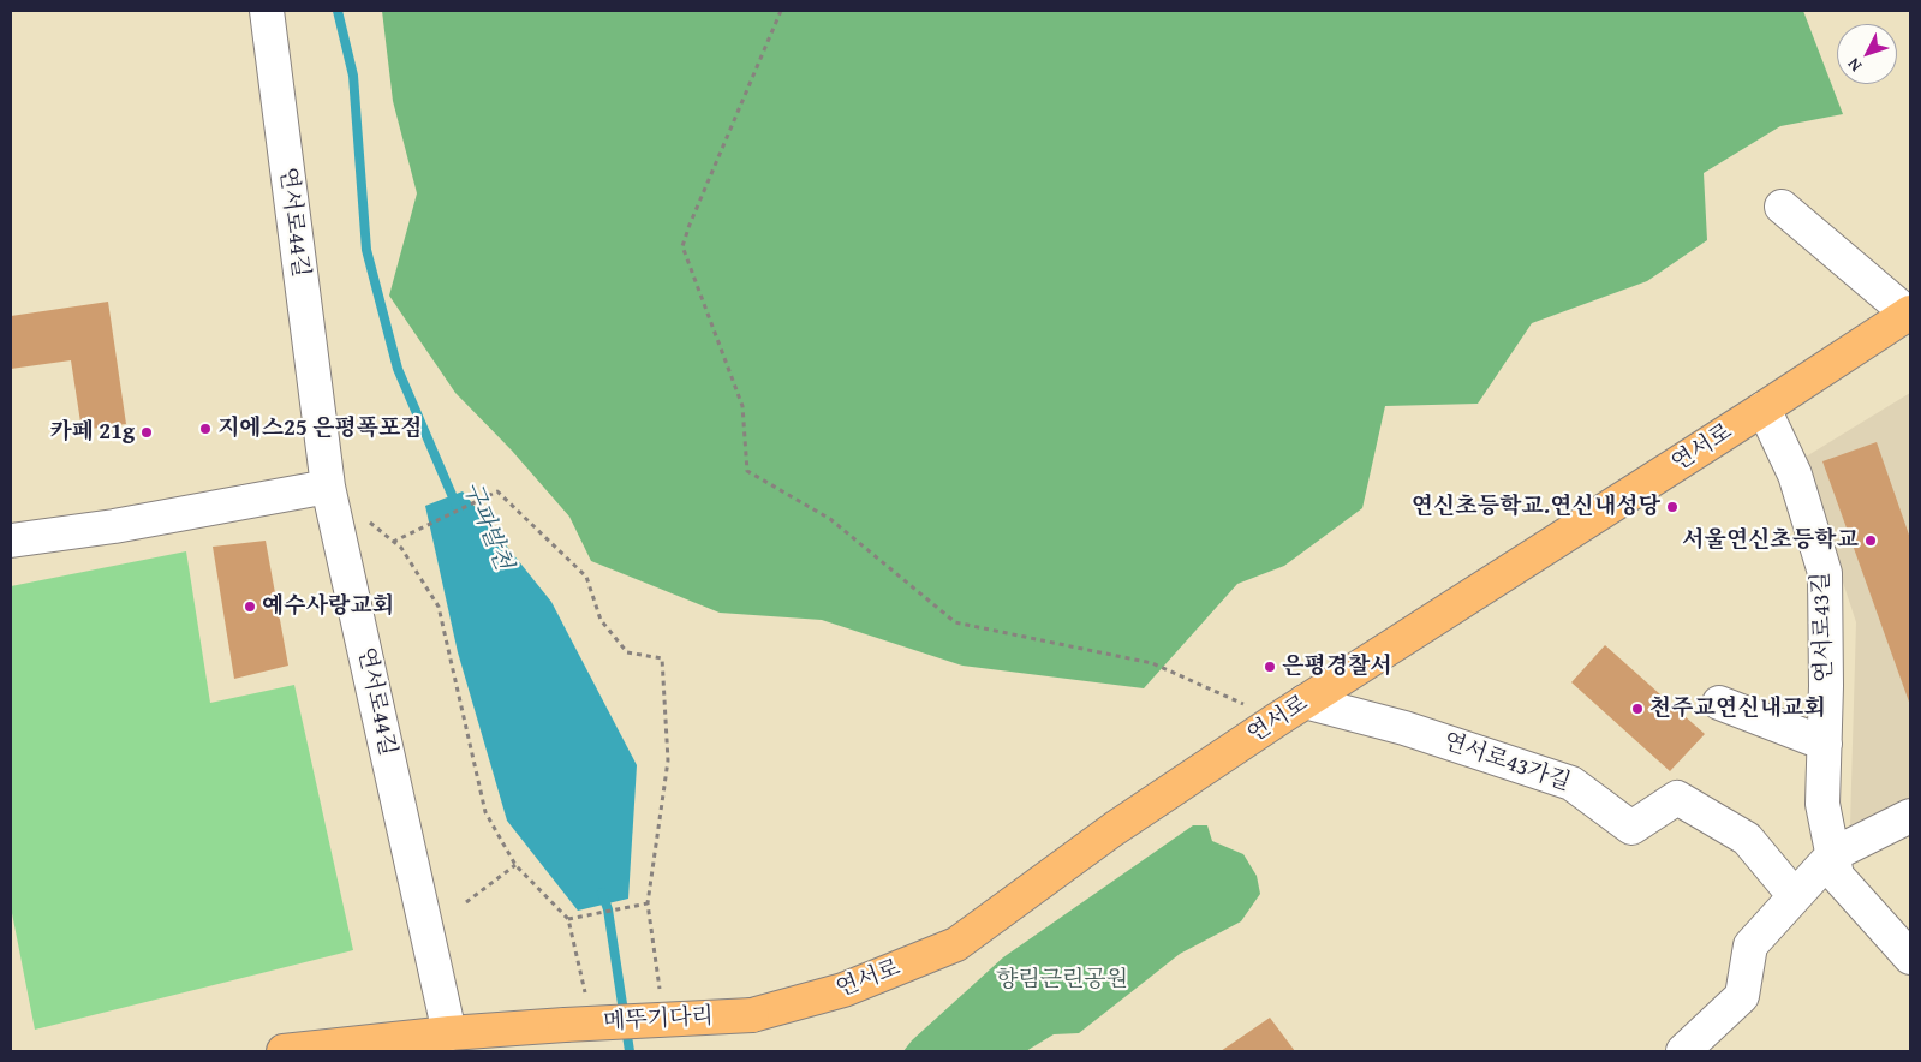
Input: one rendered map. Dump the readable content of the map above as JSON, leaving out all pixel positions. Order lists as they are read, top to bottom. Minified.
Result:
{"streets":{"main road":["연서로","메뚜기다리"],"street":["연서로44길","연서로43길","연서로43가길"]},"crossings":[["연서로44길","메뚜기다리"],["연서로","연서로43길"],["연서로","연서로43가길"],["연서로","메뚜기다리"]],"water":["구파발천"],"parks":["향림근린공원"],"places":["지에스25 은평폭포점","카페 21g","연신초등학교.연신내성당","서울연신초등학교","예수사랑교회","은평경찰서","천주교연신내교회"],"north":"bottom left"}
